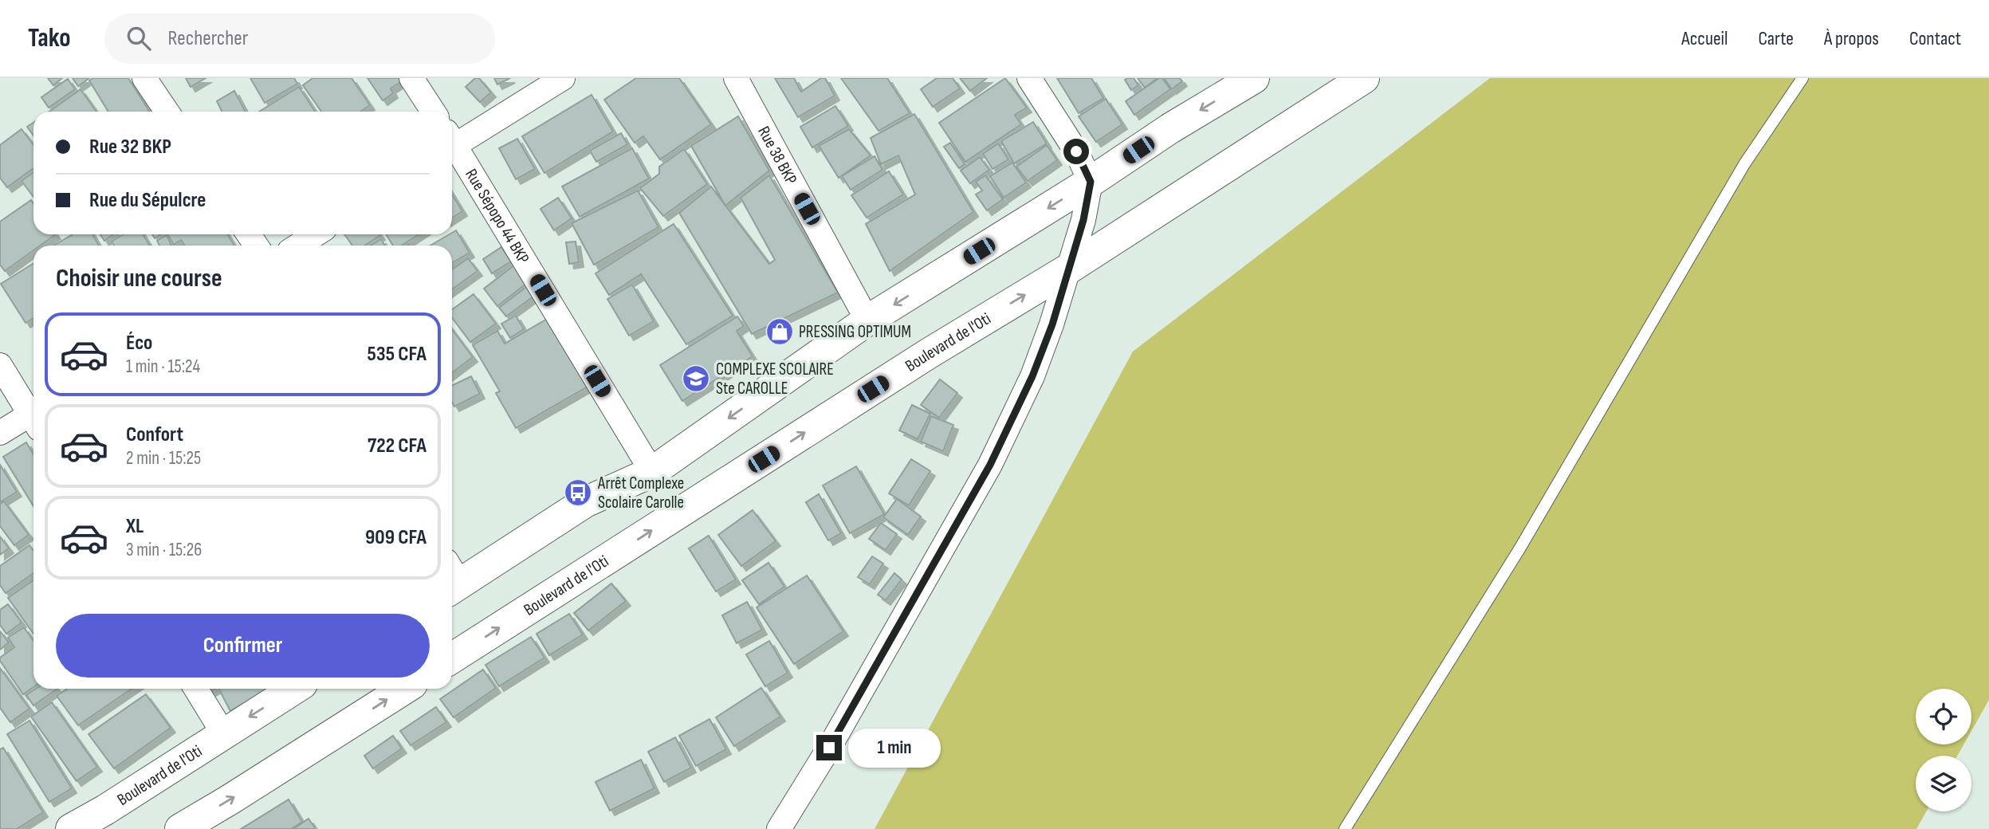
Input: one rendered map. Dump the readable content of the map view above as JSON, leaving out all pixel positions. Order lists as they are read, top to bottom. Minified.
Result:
{"streets":{"main road":["Boulevard de l'Oti"],"street":["Rue 38 BKP","Rue Sépopo 44 BKP"]},"places":{"shop":["PRESSING OPTIMUM"],"school or university":["COMPLEXE SCOLAIRE Ste CAROLLE"],"bus stop":["Arrêt Complexe Scolaire Carolle"]},"page":{"header":"Tako","search":"Rechercher","nav":["Accueil","Carte","À propos","Contact"],"banner":["Rue 32 BKP","Rue du Sépulcre"],"heading":"Choisir une course","list":[{"name":"Éco","note":"1 min · 15:24","value":"535 CFA"},{"name":"Confort","note":"2 min · 15:25","value":"722 CFA"},{"name":"XL","note":"3 min · 15:26","value":"909 CFA"}],"buttons":"Confirmer","bubble":"1 min"}}
